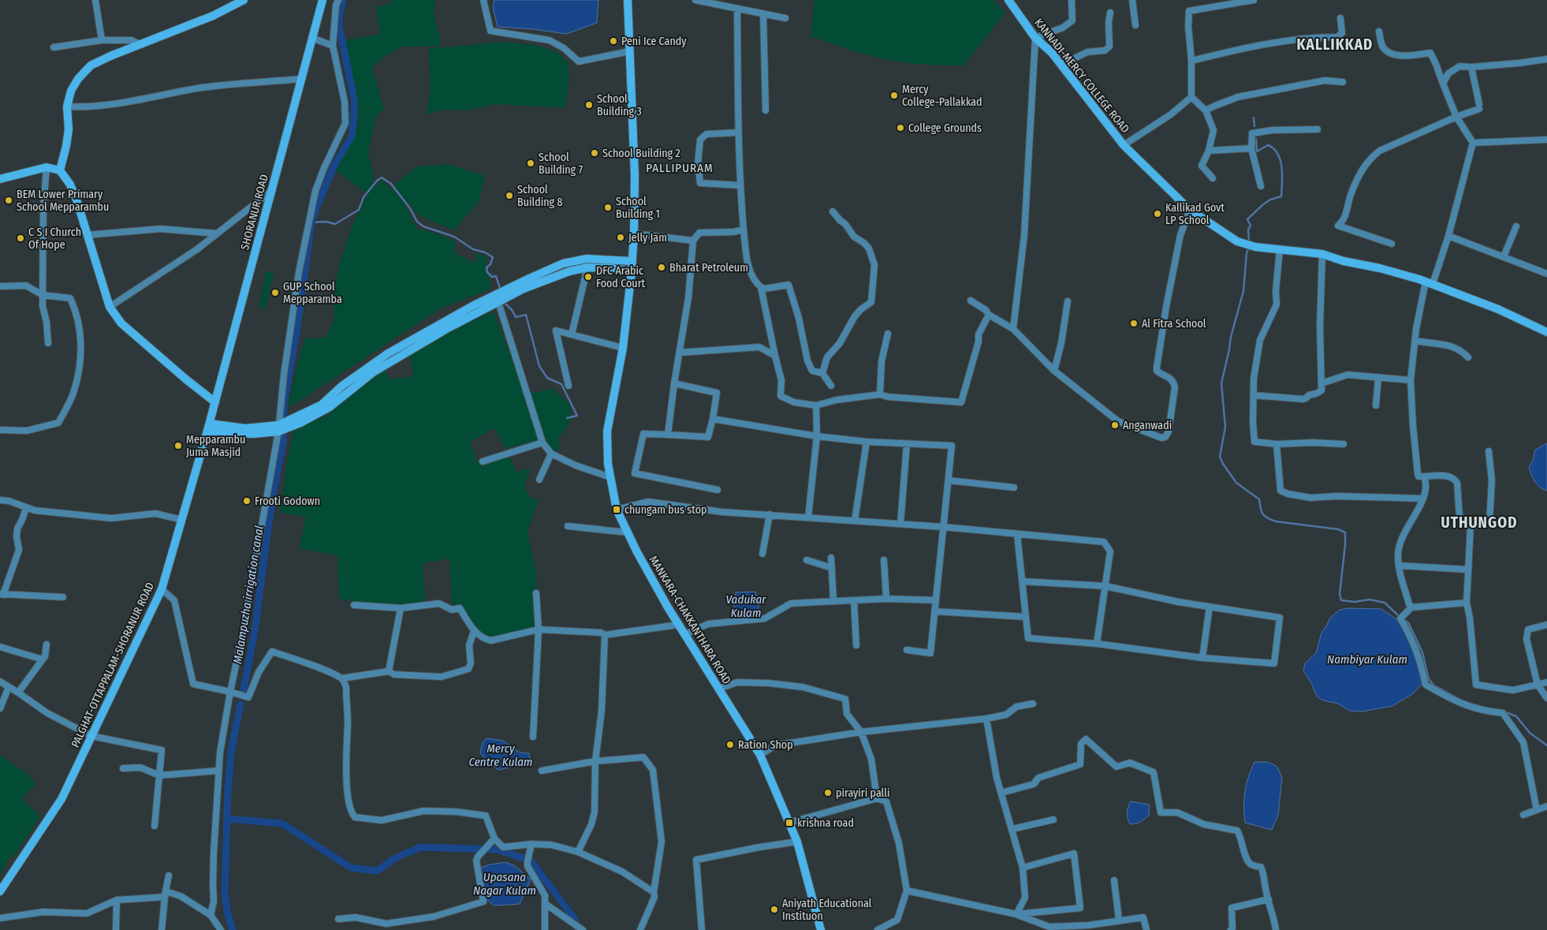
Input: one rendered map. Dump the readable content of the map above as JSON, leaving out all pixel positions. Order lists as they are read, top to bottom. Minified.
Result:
{"streets":{"main road":["KANNADI-MERCY COLLEGE ROAD","SHORANUR ROAD","MANKARA-CHAKKANTHARA ROAD","PALGHAT-OTTAPPALAM-SHORANUR ROAD"]},"crossings":[["SHORANUR ROAD","PALGHAT-OTTAPPALAM-SHORANUR ROAD"]],"districts":["KALLIKKAD","PALLIPURAM","UTHUNGOD"],"water":["Malampuzha irrigation canal","Vadukar Kulam","Nambiyar Kulam","Mercy Centre Kulam","Upasana Nagar Kulam"],"places":{"other":["Peni Ice Candy","Mercy College-Pallakkad","School Building 3","College Grounds","School Building 2","School Building 7","School Building 8","BEM Lower Primary School Mepparambu","School Building 1","Kallikad Govt LP School","Jelly Jam","C S I Church Of Hope","Bharat Petroleum","DFC Arabic Food Court","GUP School Mepparamba","Al Fitra School","Anganwadi","Mepparambu Juma Masjid","Frooti Godown","Ration Shop","pirayiri palli","Aniyath Educational Instituon"],"transit":["chungam bus stop","krishna road"]}}
